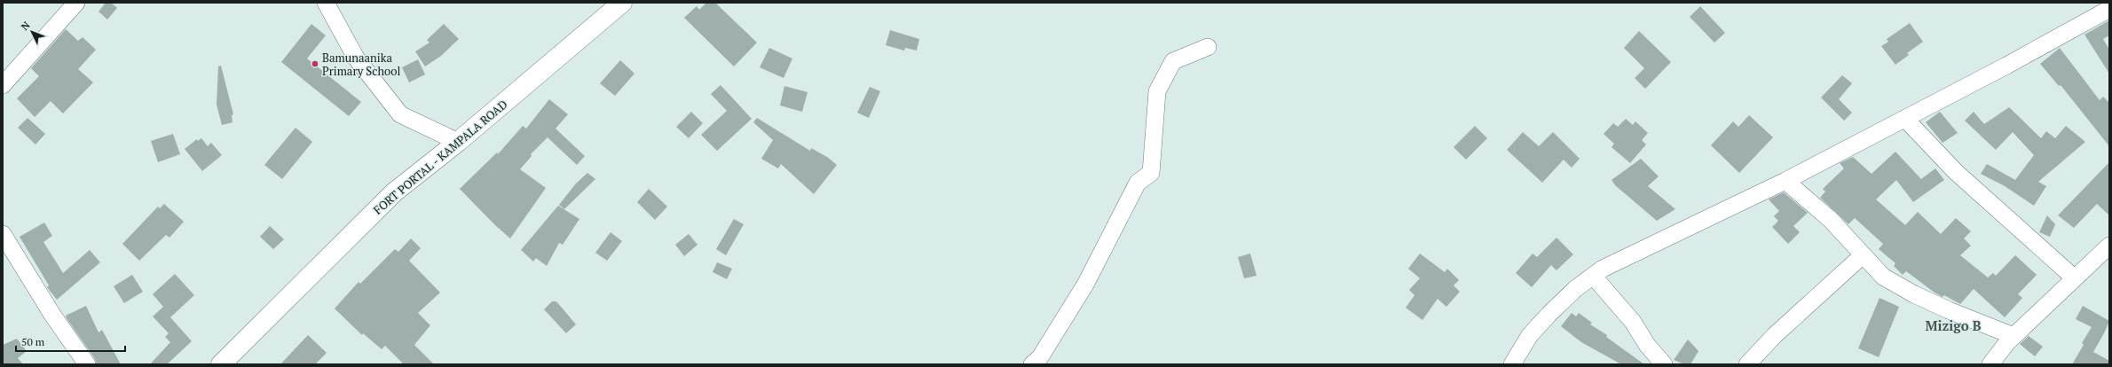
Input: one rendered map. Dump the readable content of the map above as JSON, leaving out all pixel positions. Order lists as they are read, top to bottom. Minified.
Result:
{"streets":{"main road":["FORT PORTAL - KAMPALA ROAD"]},"districts":["Mizigo B"],"places":["Bamunaanika Primary School"],"scale_bar":"50 m","north":"top left"}
